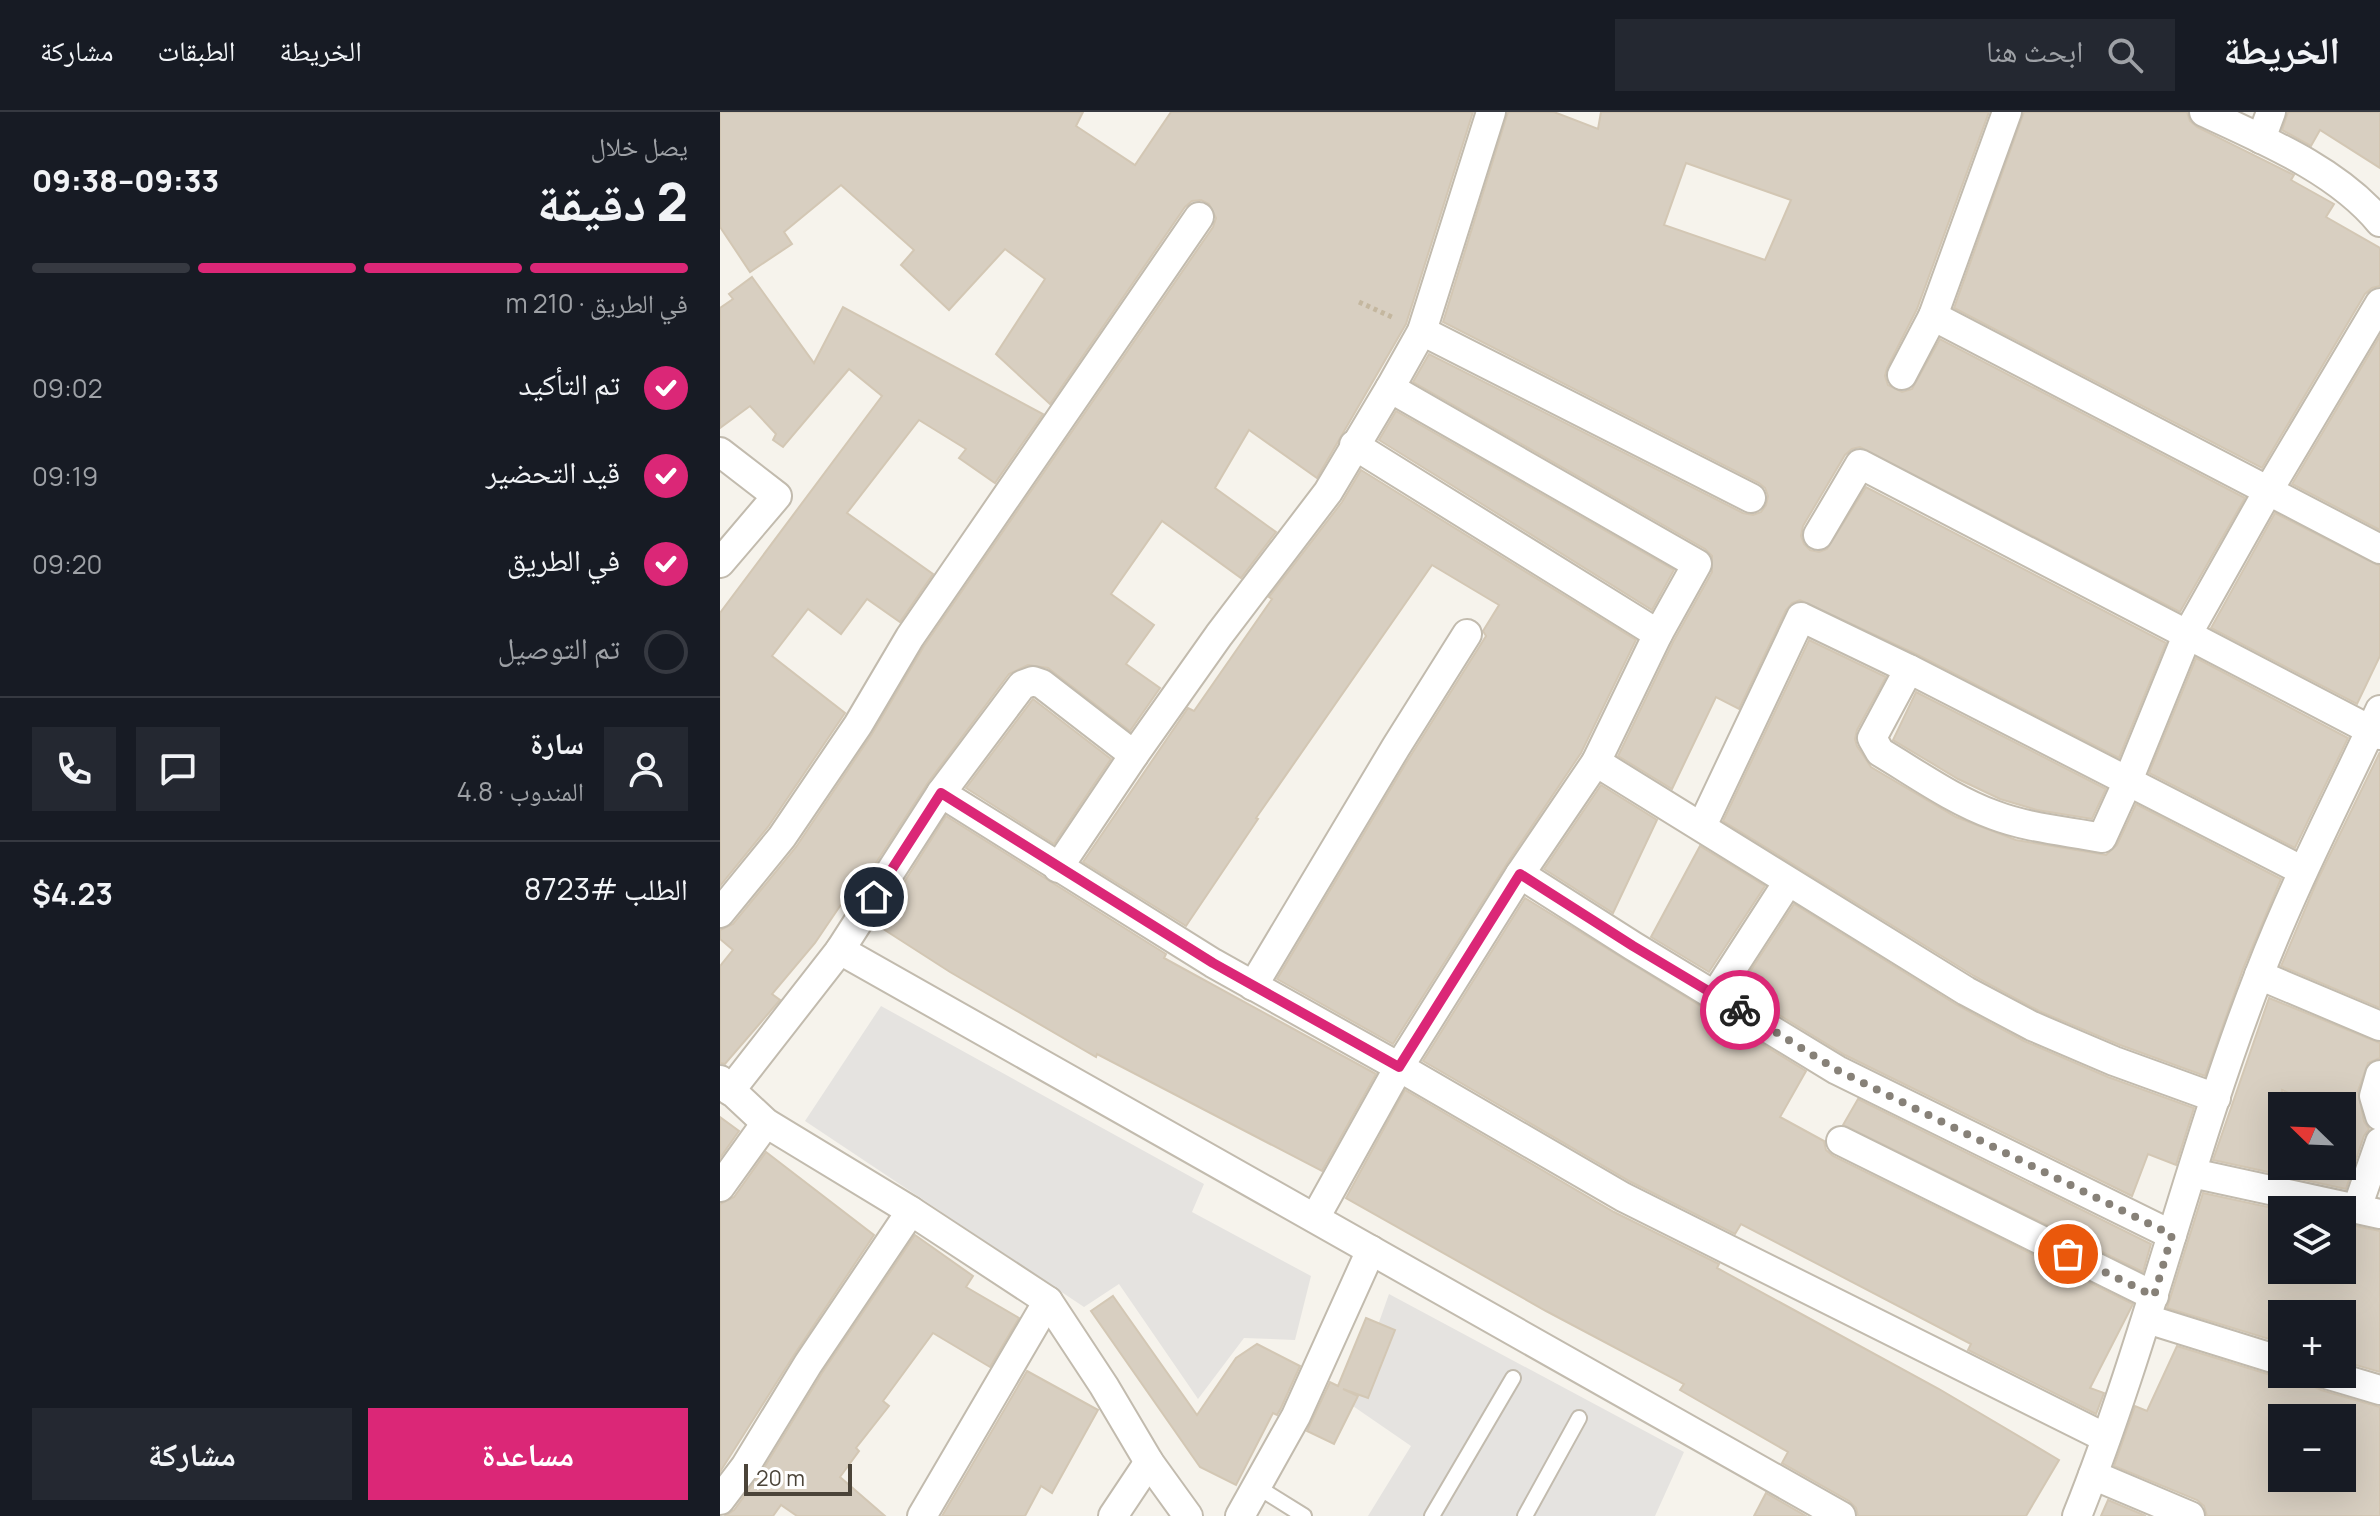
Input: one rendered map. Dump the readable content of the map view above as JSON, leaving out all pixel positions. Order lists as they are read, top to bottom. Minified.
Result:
{"scale_bar":"20 m","north":"top left","page":{"header":"الخريطة","search":"ابحث هنا","nav":["الخريطة","الطبقات","مشاركة"],"heading":["2 دقيقة","يصل خلال","09:33–09:38"],"panel":["سارة","المندوب · 4.8","الطلب #8723","$4.23"],"bar":"في الطريق · 210 m","list":[["تم التأكيد","09:02"],["قيد التحضير","09:19"],["في الطريق","09:20"],"تم التوصيل"],"map_buttons":["+","−"],"buttons":["مساعدة","مشاركة"],"scale":"20 m"}}
